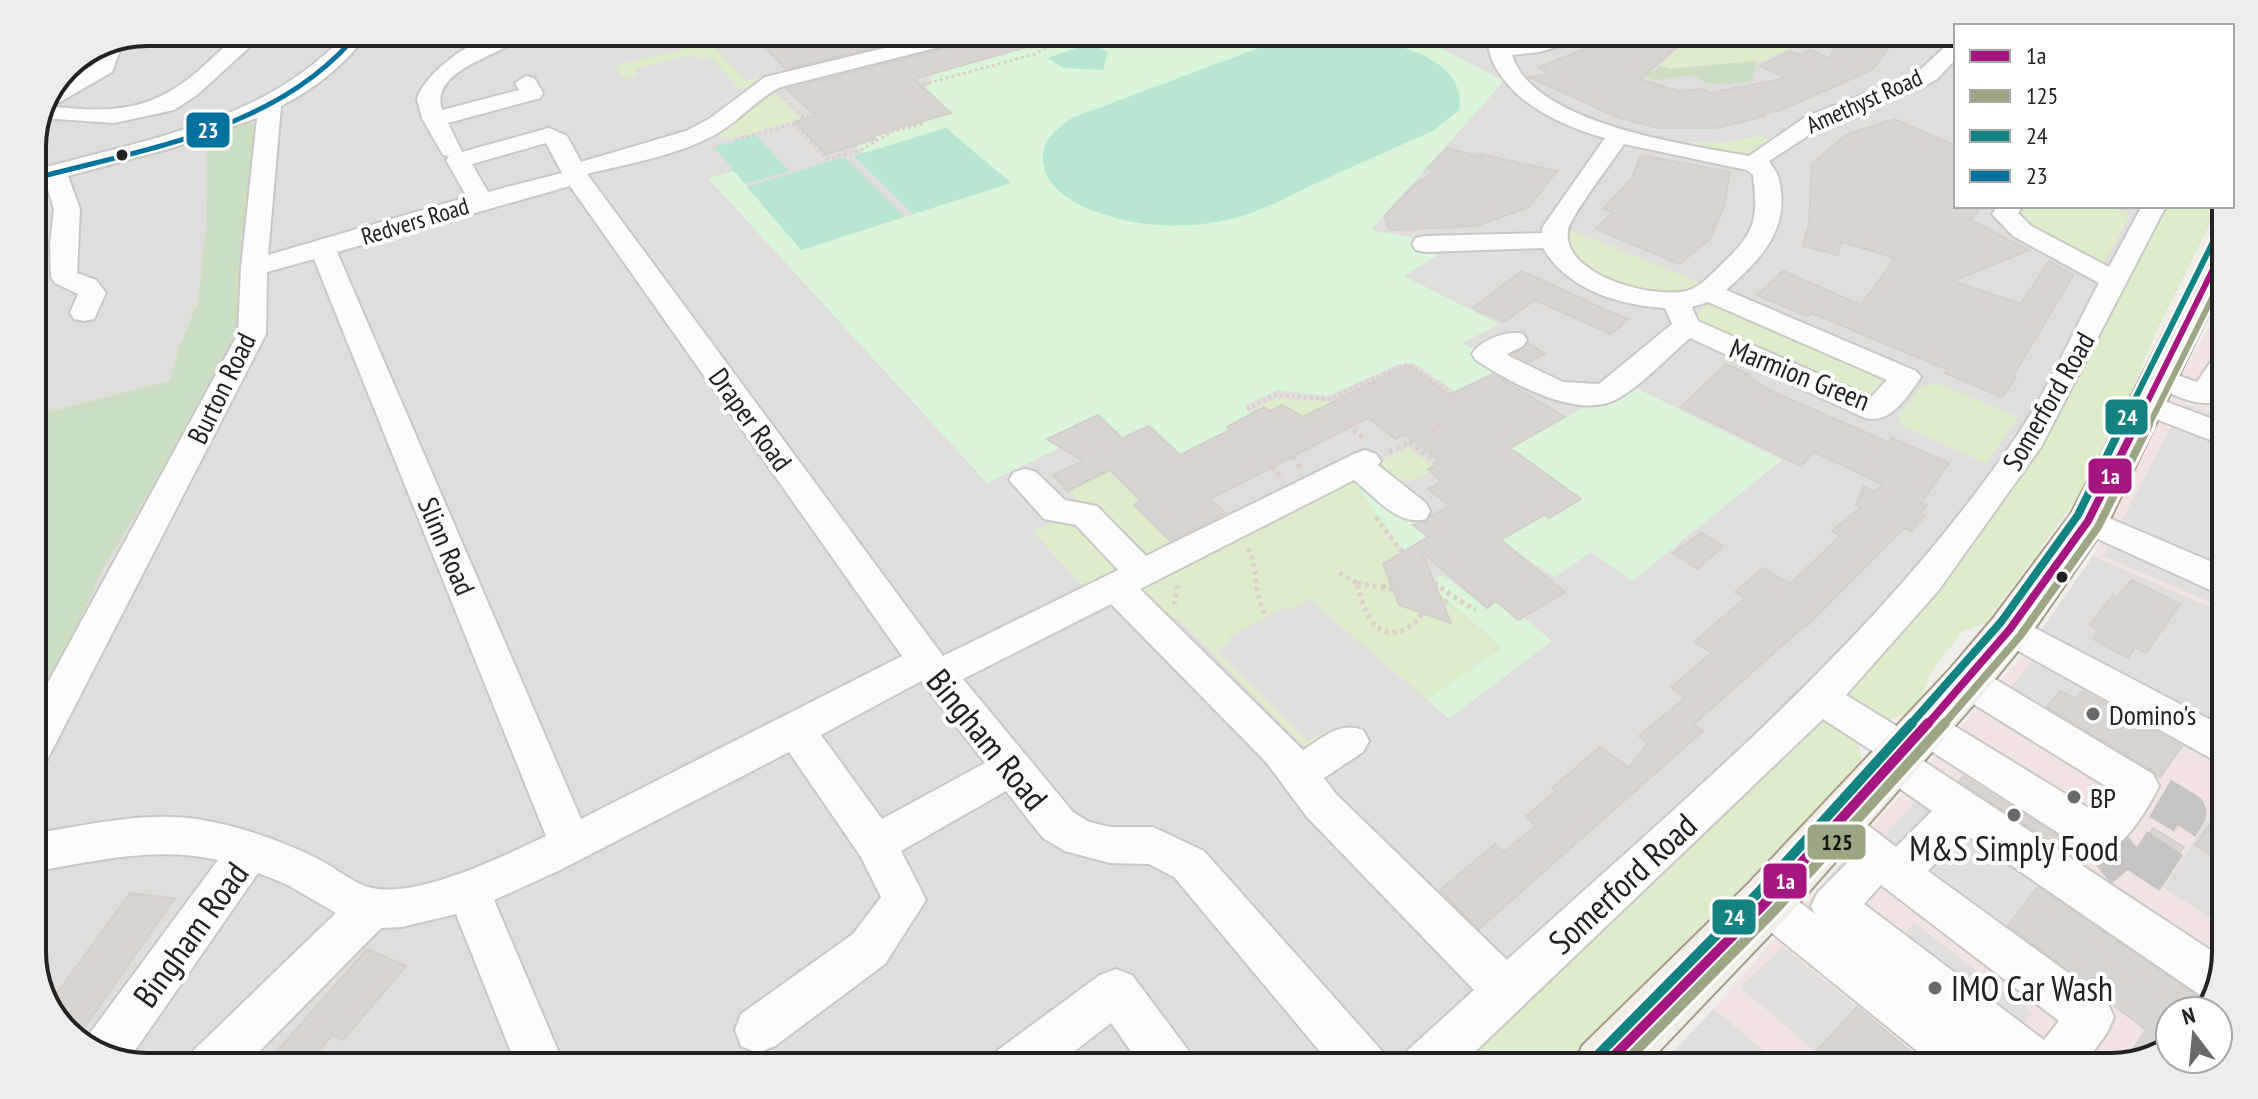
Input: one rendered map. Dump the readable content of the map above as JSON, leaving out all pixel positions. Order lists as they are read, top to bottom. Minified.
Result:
{"streets":{"street":["Amethyst Road","Redvers Road","Marmion Green","Burton Road","Somerford Road","Draper Road","Slinn Road","Bingham Road"]},"crossings":[["Amethyst Road","Marmion Green"],["Redvers Road","Burton Road"],["Redvers Road","Draper Road"],["Redvers Road","Slinn Road"],["Draper Road","Bingham Road"],["Slinn Road","Bingham Road"]],"places":["Domino's","BP","M&S Simply Food","IMO Car Wash"],"lines":["transit line 23","transit line 24","transit line 1a","transit line 125"],"legend":["1a","125","24","23"],"north":"top"}
